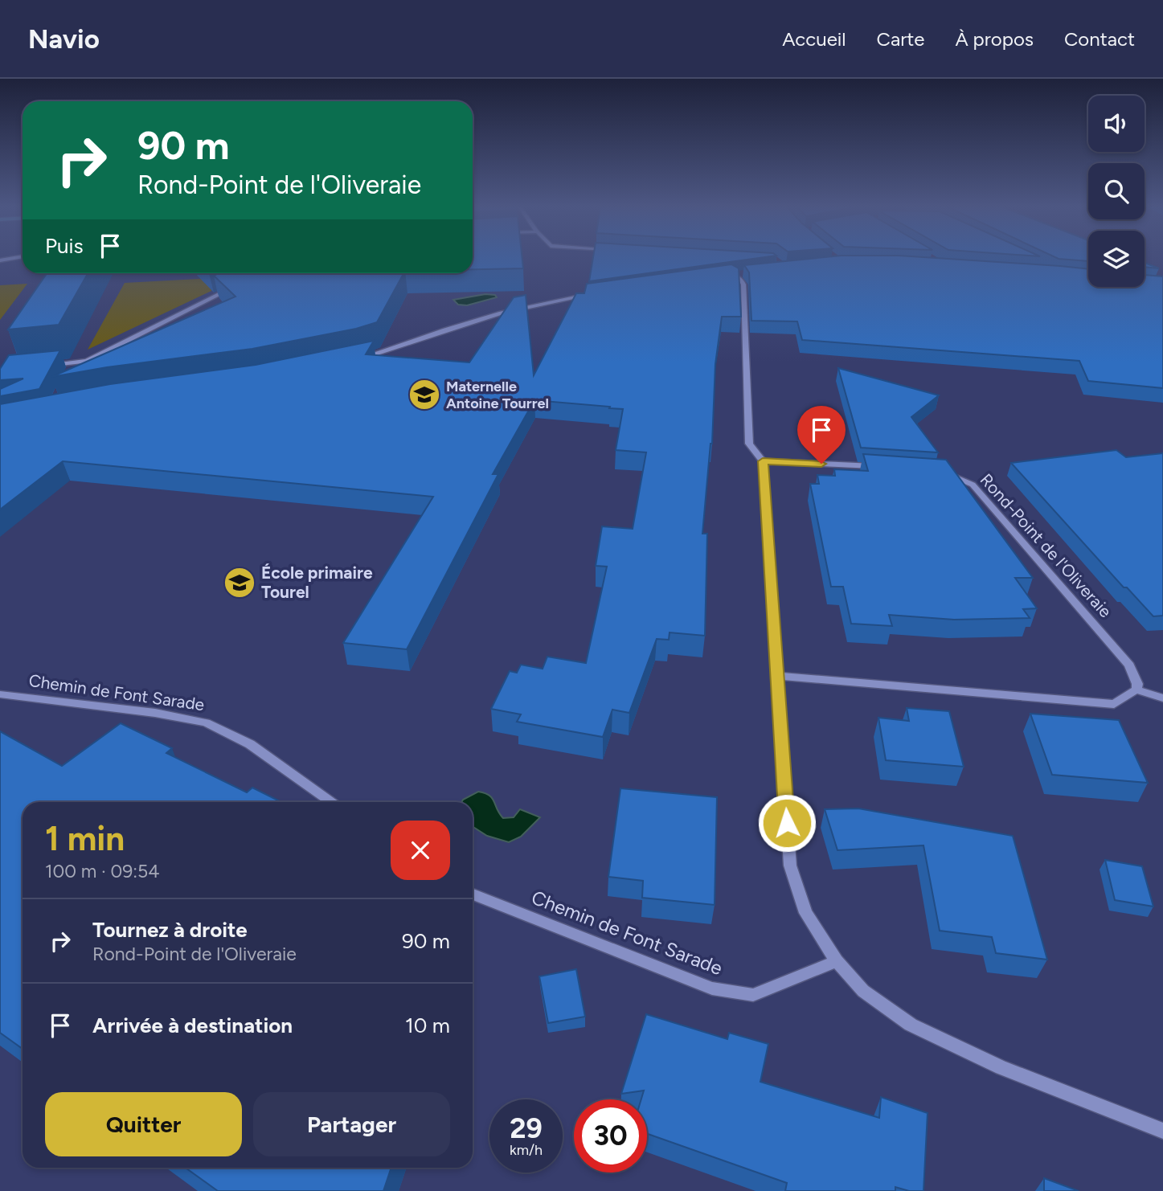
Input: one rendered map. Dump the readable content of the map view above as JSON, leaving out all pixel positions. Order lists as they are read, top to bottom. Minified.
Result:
{"streets":{"street":["Rond-Point de l'Oliveraie","Chemin de Font Sarade"]},"places":{"school or university":["Maternelle Antoine Tourrel","École primaire Tourel"]},"page":{"header":"Navio","nav":["Accueil","Carte","À propos","Contact"],"turn":["90 m","Rond-Point de l'Oliveraie"],"then":"Puis","heading":["1 min","100 m · 09:54"],"list":[{"name":"Tournez à droite","note":"Rond-Point de l'Oliveraie","value":"90 m"},{"name":"Arrivée à destination","value":"10 m"}],"buttons":["Quitter","Partager"],"speed":"29 km/h","limit":"30"}}
